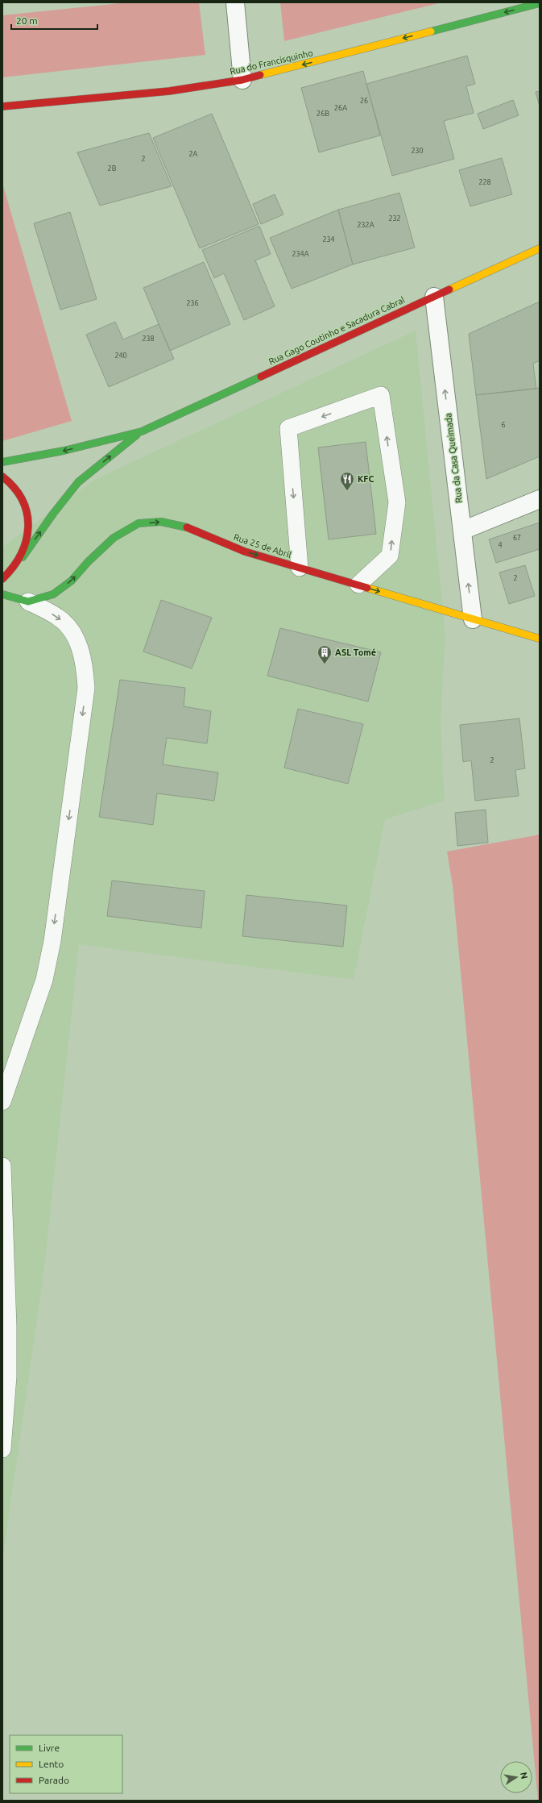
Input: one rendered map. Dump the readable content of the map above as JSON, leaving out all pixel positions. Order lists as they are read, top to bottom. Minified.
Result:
{"streets":{"street":["Rua do Francisquinho","Rua Gago Coutinho e Sacadura Cabral","Rua da Casa Queimada","Rua 25 de Abril"]},"crossings":[["Rua Gago Coutinho e Sacadura Cabral","Rua da Casa Queimada"],["Rua da Casa Queimada","Rua 25 de Abril"]],"one_way":["Rua do Francisquinho","Rua da Casa Queimada","Rua 25 de Abril"],"places":{"restaurant":["KFC"],"building":["ASL Tomé"]},"house_numbers":["26","26A","26B","230","2A","2","2B","228","232","232A","234","234A","236","238","240","6","67","4","2","2"],"legend":["Livre","Lento","Parado"],"scale_bar":"20 m","north":"right"}
